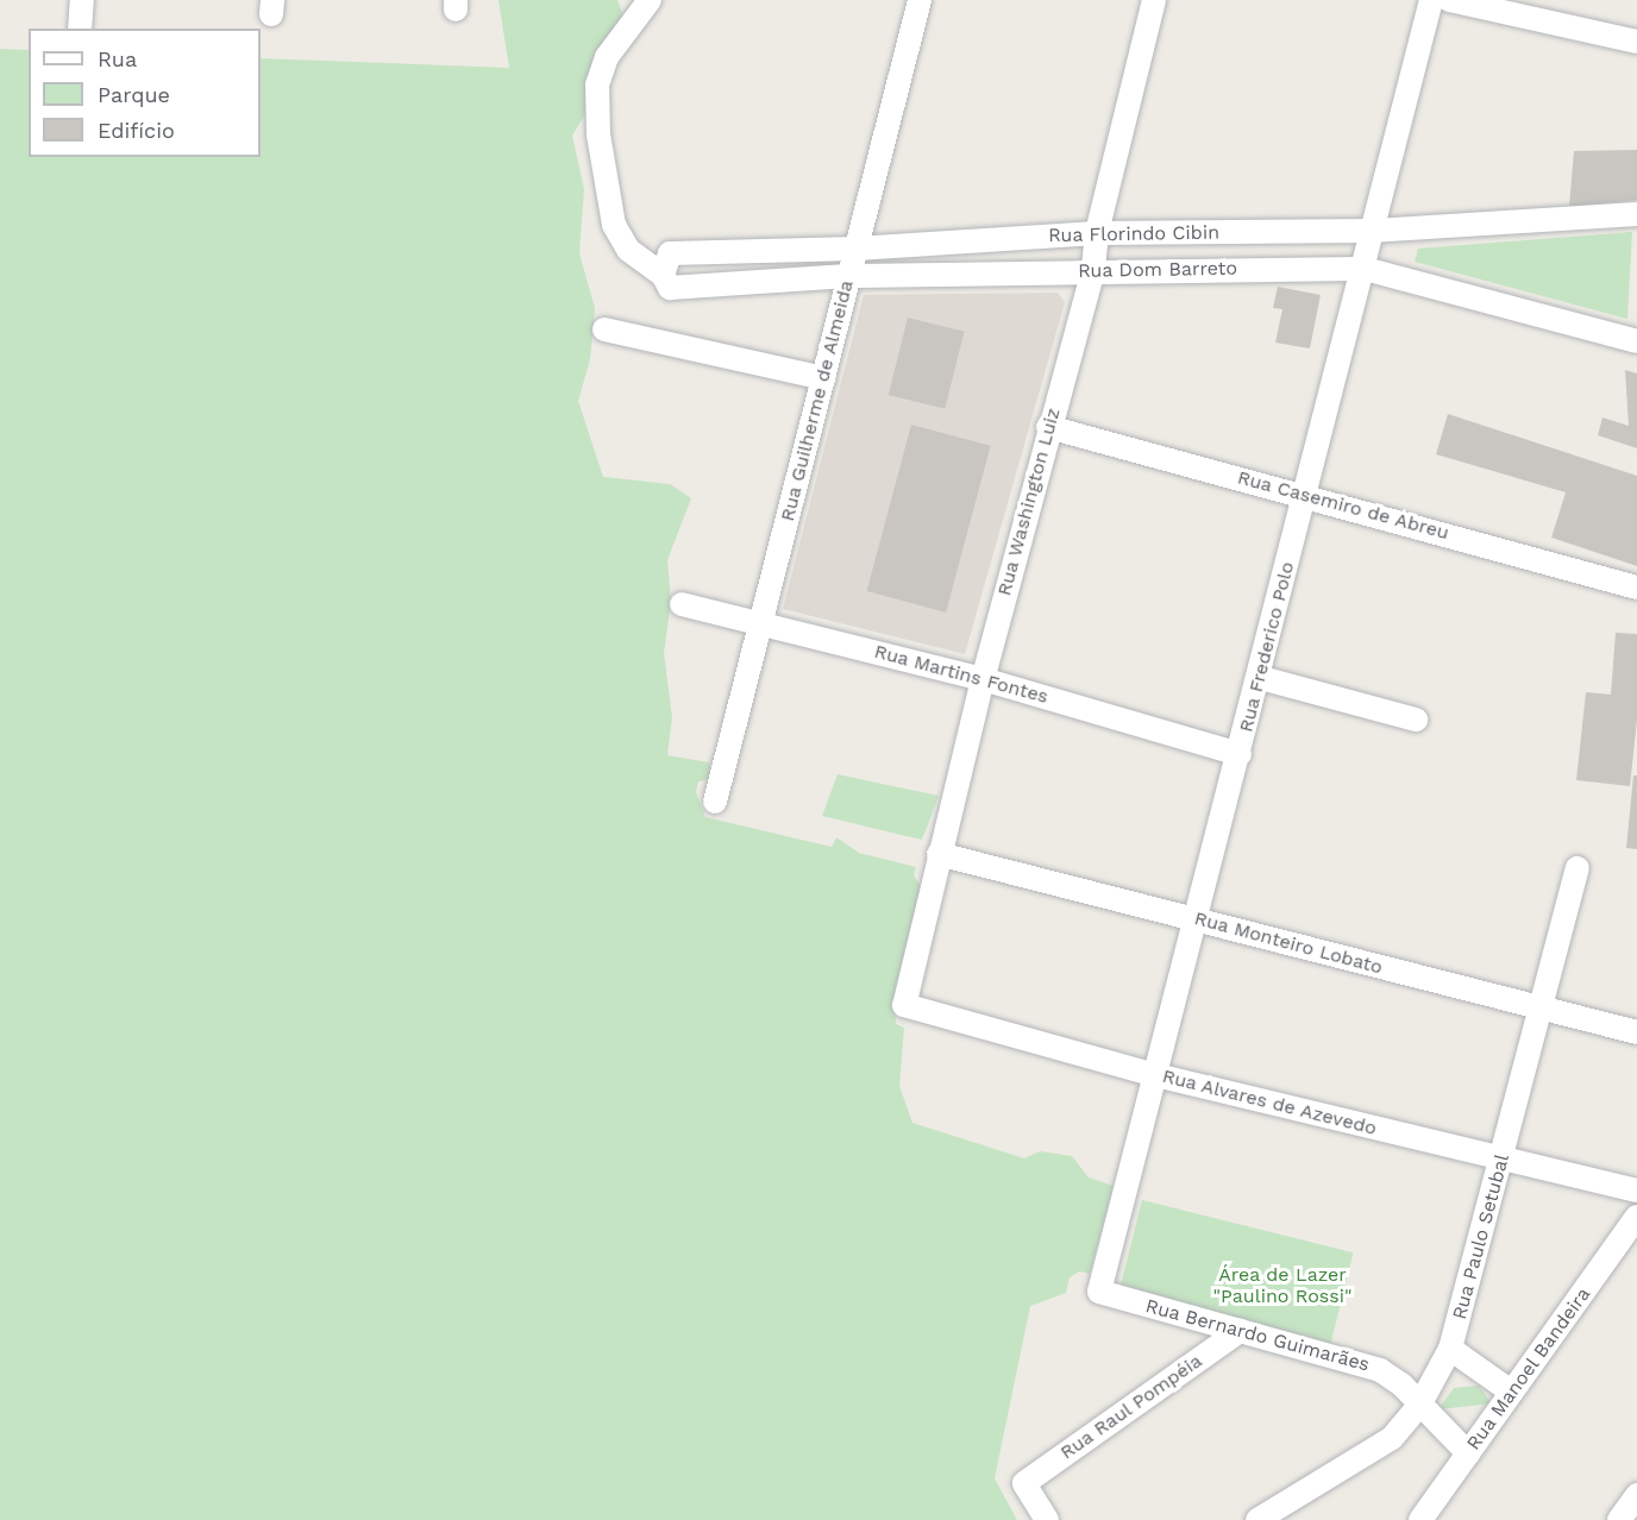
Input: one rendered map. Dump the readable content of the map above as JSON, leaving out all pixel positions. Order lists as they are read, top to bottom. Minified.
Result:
{"streets":{"street":["Rua Florindo Cibin","Rua Dom Barreto","Rua Guilherme de Almeida","Rua Washington Luiz","Rua Casemiro de Abreu","Rua Frederico Polo","Rua Martins Fontes","Rua Monteiro Lobato","Rua Alvares de Azevedo","Rua Paulo Setubal","Rua Bernardo Guimarães","Rua Manoel Bandeira","Rua Raul Pompéia"]},"crossings":[["Rua Florindo Cibin","Rua Dom Barreto"],["Rua Florindo Cibin","Rua Guilherme de Almeida"],["Rua Florindo Cibin","Rua Washington Luiz"],["Rua Florindo Cibin","Rua Frederico Polo"],["Rua Dom Barreto","Rua Guilherme de Almeida"],["Rua Dom Barreto","Rua Washington Luiz"],["Rua Dom Barreto","Rua Frederico Polo"],["Rua Guilherme de Almeida","Rua Martins Fontes"],["Rua Washington Luiz","Rua Casemiro de Abreu"],["Rua Washington Luiz","Rua Martins Fontes"],["Rua Washington Luiz","Rua Monteiro Lobato"],["Rua Washington Luiz","Rua Alvares de Azevedo"],["Rua Casemiro de Abreu","Rua Frederico Polo"],["Rua Frederico Polo","Rua Martins Fontes"],["Rua Frederico Polo","Rua Monteiro Lobato"],["Rua Frederico Polo","Rua Alvares de Azevedo"],["Rua Frederico Polo","Rua Bernardo Guimarães"],["Rua Monteiro Lobato","Rua Paulo Setubal"],["Rua Alvares de Azevedo","Rua Paulo Setubal"],["Rua Paulo Setubal","Rua Bernardo Guimarães"],["Rua Bernardo Guimarães","Rua Manoel Bandeira"],["Rua Bernardo Guimarães","Rua Raul Pompéia"]],"parks":["Área de Lazer \"Paulino Rossi\""],"legend":["Rua","Parque","Edifício"]}
